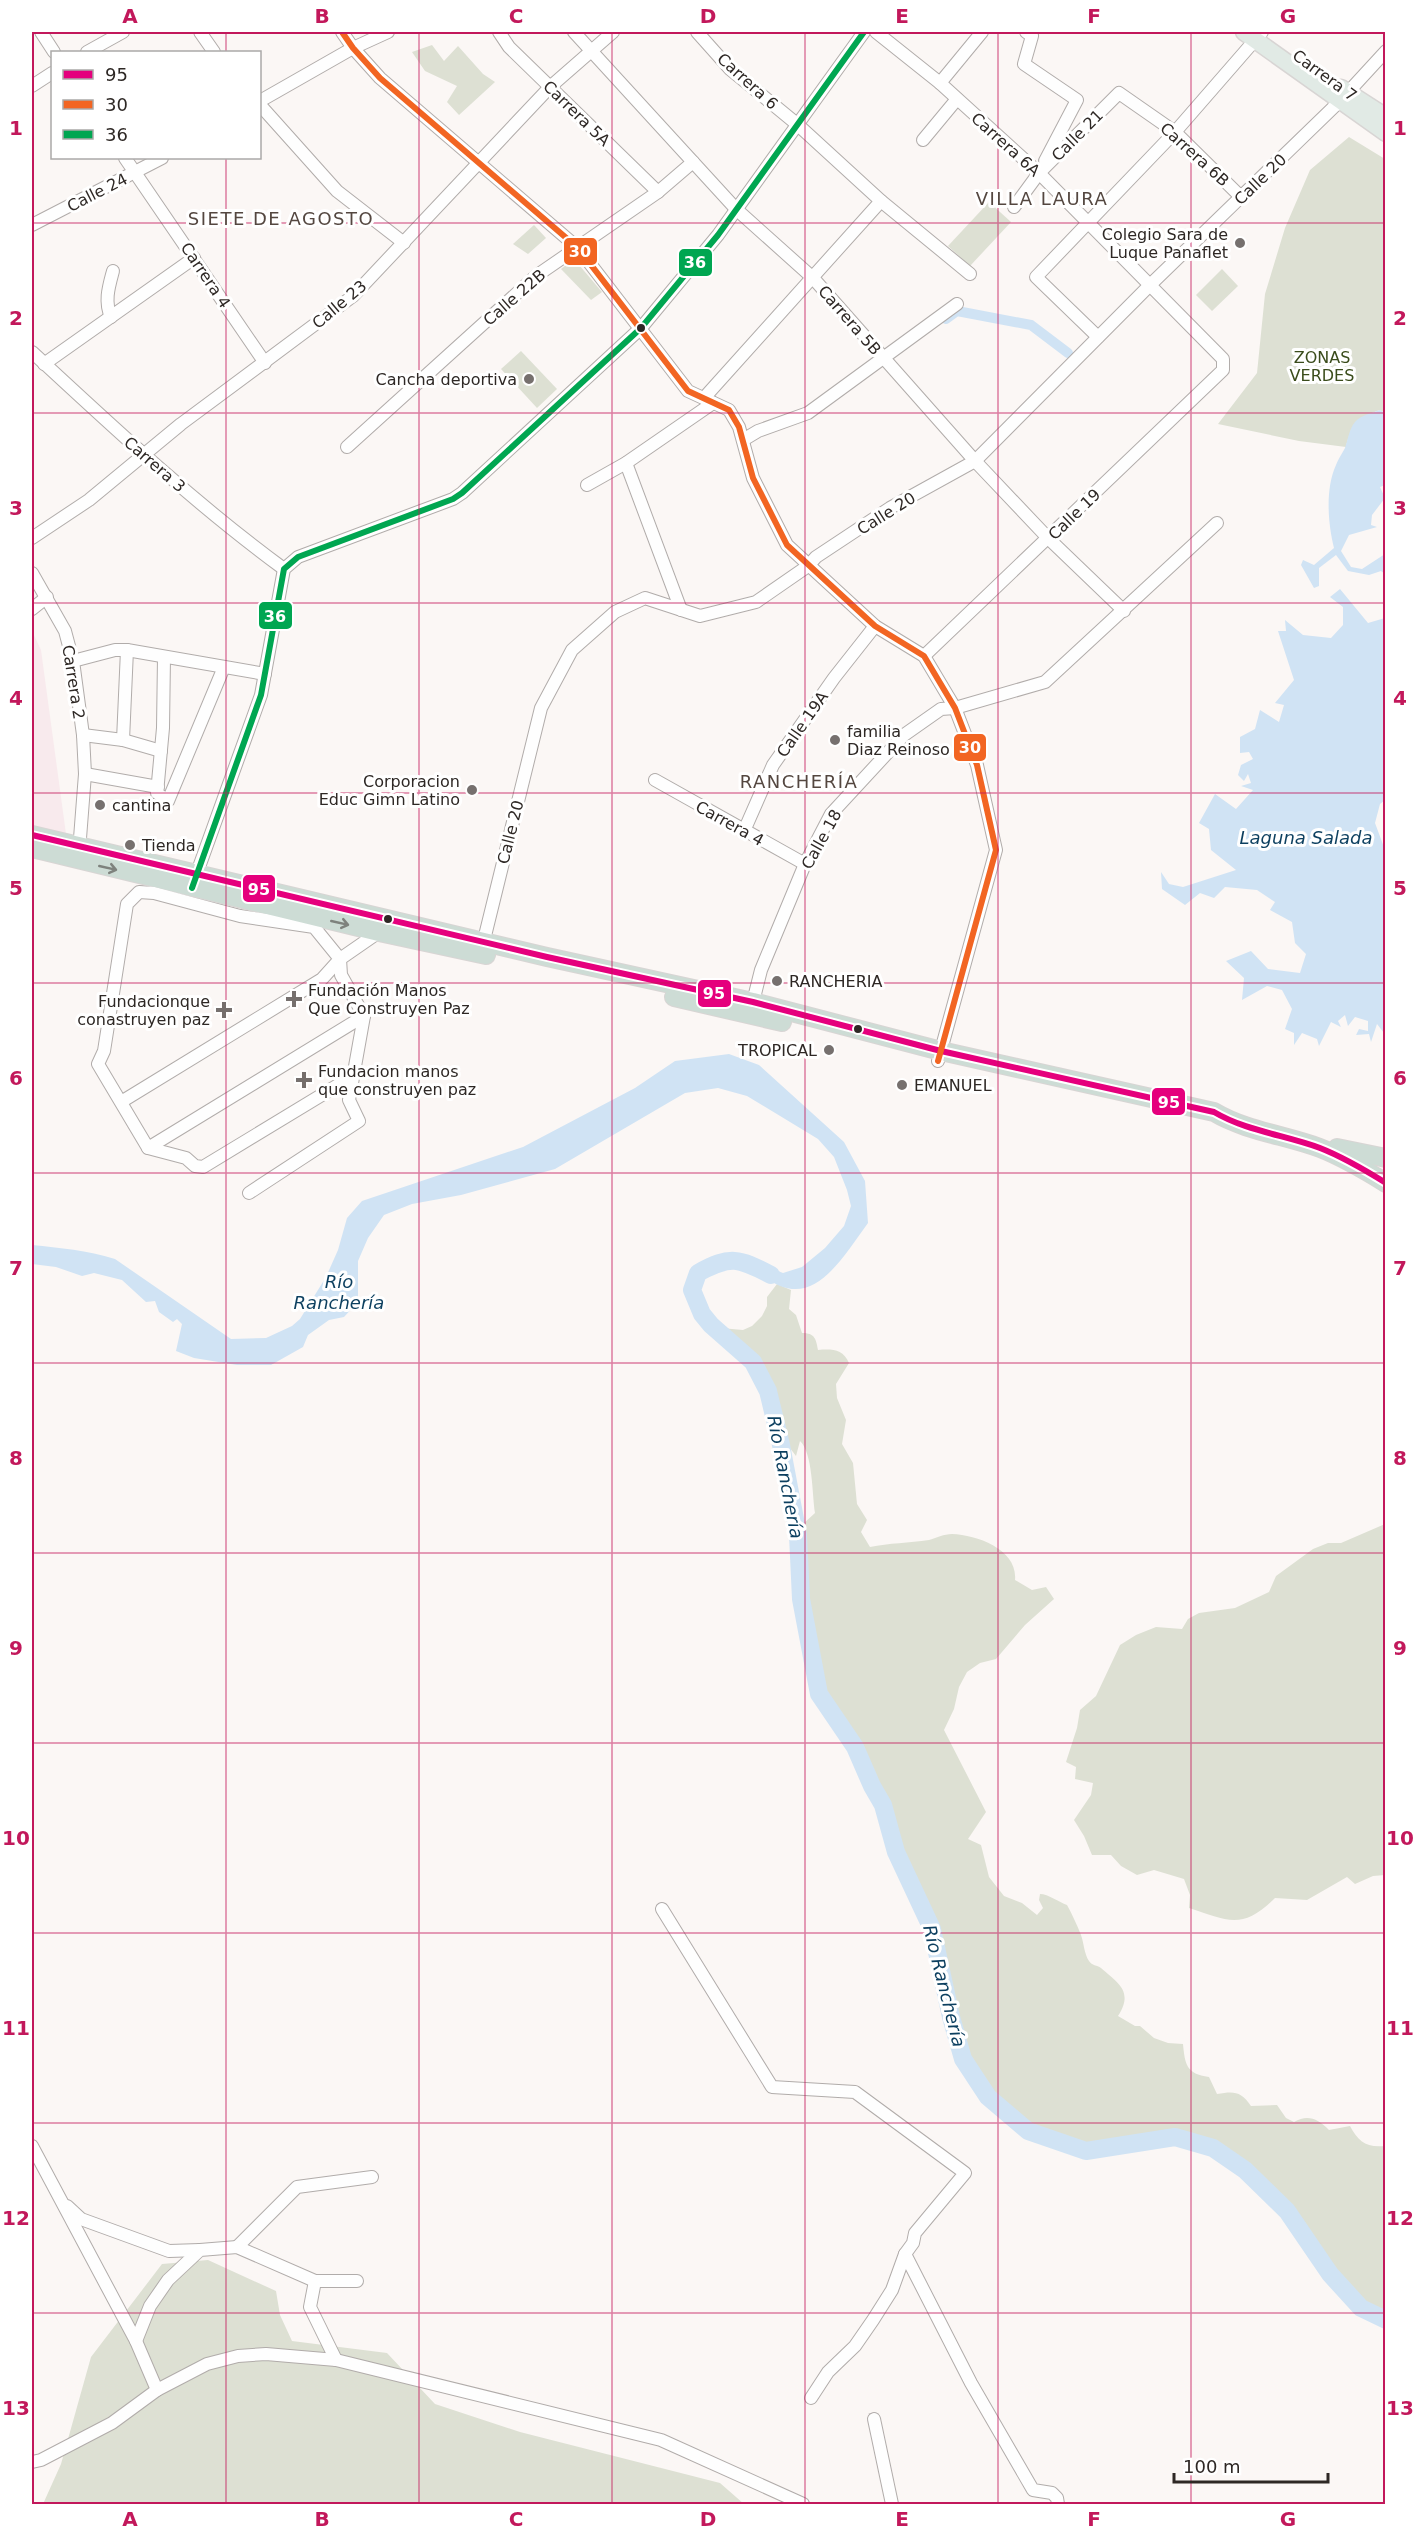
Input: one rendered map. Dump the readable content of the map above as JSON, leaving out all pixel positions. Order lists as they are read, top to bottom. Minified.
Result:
{"streets":{"main road":["Carrera 7"],"street":["Carrera 6","Carrera 5A","Calle 21","Carrera 6A","Carrera 6B","Calle 20","Calle 24","Carrera 4","Calle 22B","Calle 23","Carrera 5B","Carrera 3","Calle 19","Carrera 2","Calle 19A","Calle 18"]},"crossings":[["Carrera 7","Calle 20"],["Carrera 5A","Calle 22B"],["Carrera 5A","Calle 23"],["Calle 21","Carrera 6A"],["Calle 21","Carrera 6B"],["Carrera 6A","Calle 20"],["Carrera 6A","Calle 19"],["Carrera 6B","Calle 20"],["Calle 20","Carrera 5B"],["Calle 24","Carrera 4"],["Carrera 4","Calle 23"],["Carrera 4","Calle 19A"],["Carrera 4","Calle 18"],["Calle 22B","Carrera 5B"],["Calle 23","Carrera 5B"],["Calle 23","Carrera 3"],["Carrera 5B","Calle 19"],["Carrera 5B","Calle 18"]],"districts":["VILLA LAURA","SIETE DE AGOSTO","RANCHERÍA"],"water":["Laguna Salada","Río Ranchería"],"parks":["ZONAS VERDES"],"places":{"other":["Colegio Sara de Luque Panaflet","Cancha deportiva","familia Diaz Reinoso","Corporacion Educ Gimn Latino","cantina","Tienda","RANCHERIA","TROPICAL","EMANUEL"],"health":["Fundación Manos Que Construyen Paz","Fundacionque conastruyen paz","Fundacion manos que construyen paz"]},"lines":["transit line 30","transit line 36","transit line 95"],"legend":["95","30","36"],"scale_bar":"100 m","grid":{"columns":["A","B","C","D","E","F","G"],"rows":["1","2","3","4","5","6","7","8","9","10","11","12","13"]}}
